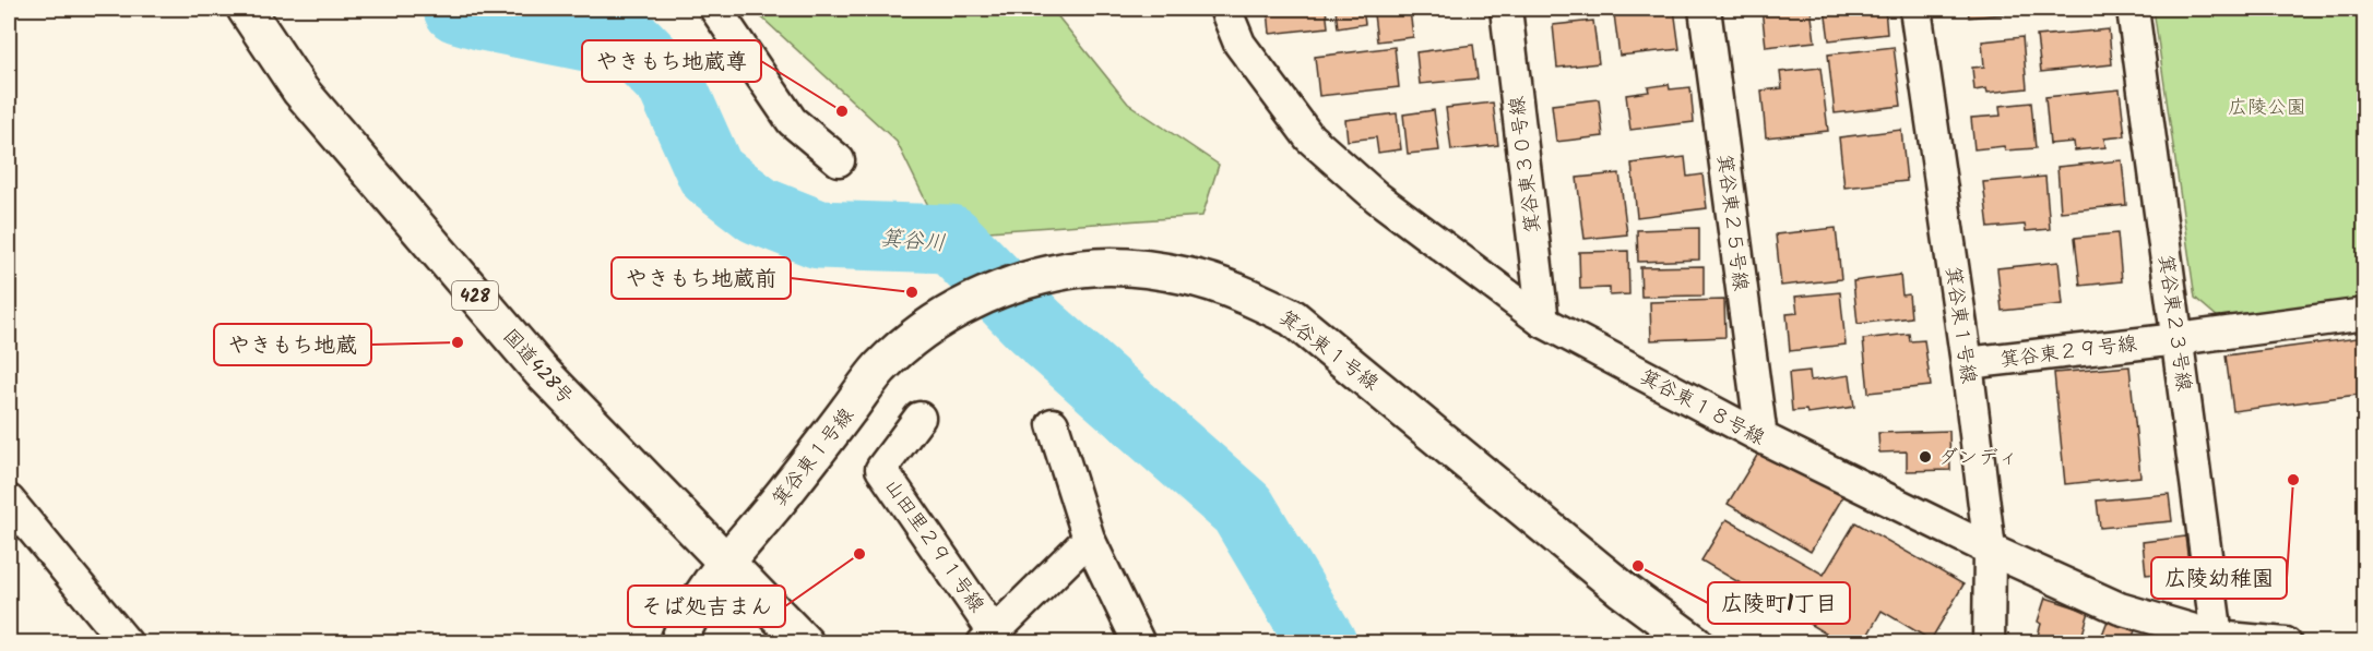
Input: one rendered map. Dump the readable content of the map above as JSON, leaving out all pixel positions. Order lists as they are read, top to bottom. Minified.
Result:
{"streets":{"main road":["428","箕谷東１号線","国道428号"],"street":["箕谷東３０号線","箕谷東２５号線","箕谷東２３号線","箕谷東２９号線","箕谷東１８号線","山田里２９１号線"]},"crossings":[["箕谷東３０号線","箕谷東１８号線"],["箕谷東２５号線","箕谷東１８号線"],["箕谷東２３号線","箕谷東２９号線"],["箕谷東２３号線","箕谷東１８号線"],["箕谷東１号線","箕谷東２９号線"],["箕谷東１号線","国道428号"],["箕谷東１号線","箕谷東１８号線"]],"water":["箕谷川"],"parks":["広陵公園"],"places":["やきもち地蔵尊","やきもち地蔵前","やきもち地蔵","ダンディ","広陵幼稚園","そば処吉まん","広陵町1丁目"]}
